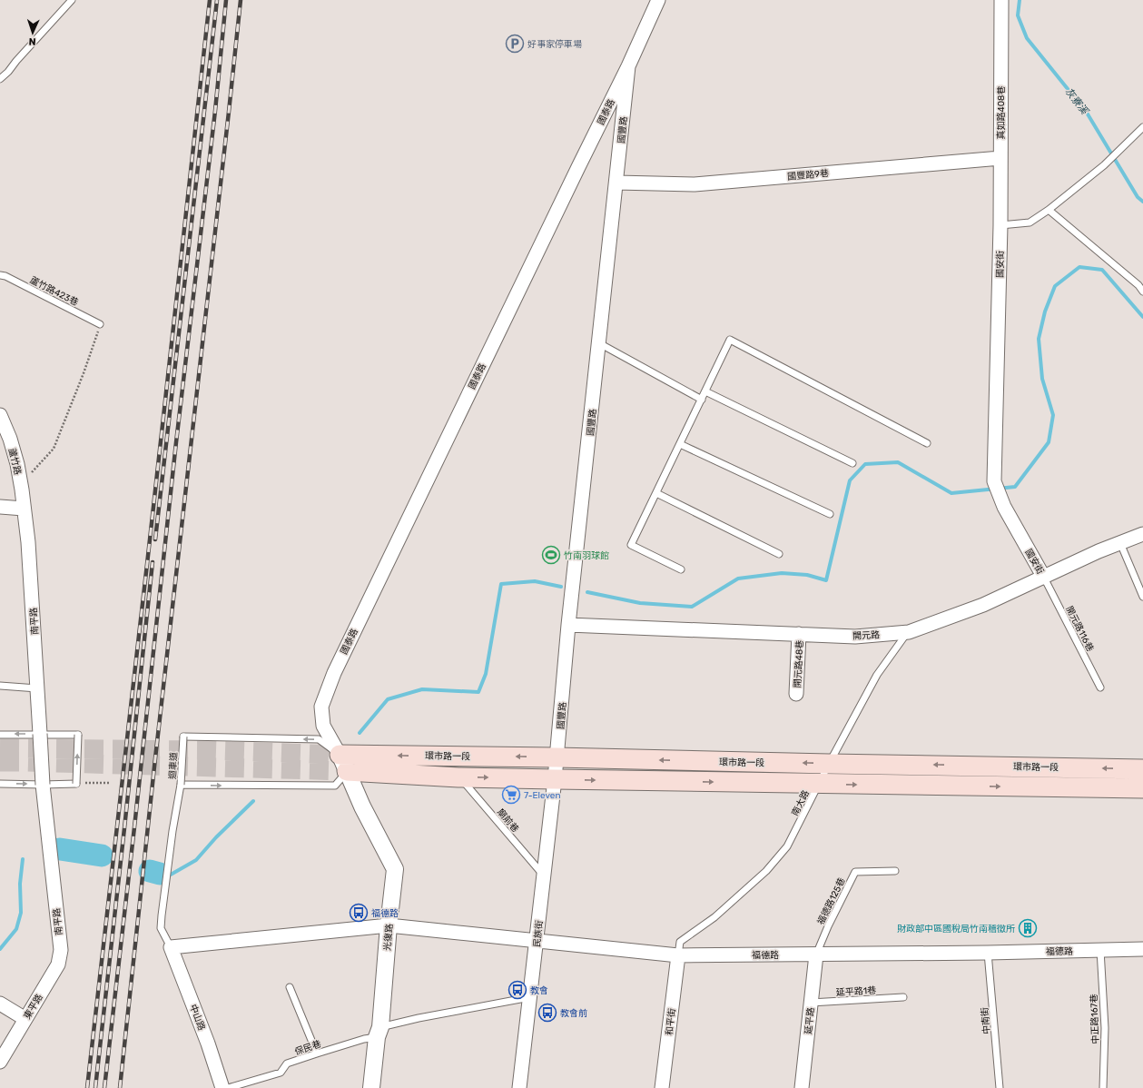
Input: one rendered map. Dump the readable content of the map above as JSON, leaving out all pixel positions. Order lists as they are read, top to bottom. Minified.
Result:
{"streets":{"main road":["環市路一段"],"street":["國泰路","真如路408巷","國豐路","國豐路9巷","國安街","蘆竹路","南平路","開元路","開元路48巷","民族街","光復路","福德路","東平路","中山路","延平路","和平街"],"lane":["蘆竹路423巷","開元路116巷","迴車道","南大路","廟前巷","福德路125巷","延平路1巷","中正路167巷","中南街","保民巷"]},"crossings":[["國泰路","國豐路"],["國泰路","環市路一段"],["國泰路","迴車道"],["國泰路","光復路"],["真如路408巷","國豐路9巷"],["真如路408巷","國安街"],["國豐路","國豐路9巷"],["國豐路","開元路"],["國豐路","環市路一段"],["國豐路","民族街"],["國安街","開元路116巷"],["國安街","開元路"],["蘆竹路","南平路"],["南平路","東平路"],["開元路116巷","開元路"],["開元路","開元路48巷"],["開元路","南大路"],["環市路一段","迴車道"],["環市路一段","南大路"],["環市路一段","光復路"],["迴車道","光復路"],["南大路","福德路"],["南大路","和平街"],["廟前巷","民族街"],["福德路125巷","福德路"],["福德路125巷","延平路"],["民族街","福德路"],["民族街","保民巷"],["光復路","福德路"],["光復路","保民巷"],["福德路","中山路"],["福德路","中正路167巷"],["福德路","延平路"],["福德路","中南街"],["福德路","和平街"],["延平路1巷","延平路"]],"water":["灰寮溪"],"places":{"parking":["好事家停車場"],"sports":["竹南羽球館"],"supermarket":["7-Eleven"],"bus stop":["福德路","教會","教會前"],"building":["財政部中區國稅局竹南稽徵所"]},"north":"bottom"}
